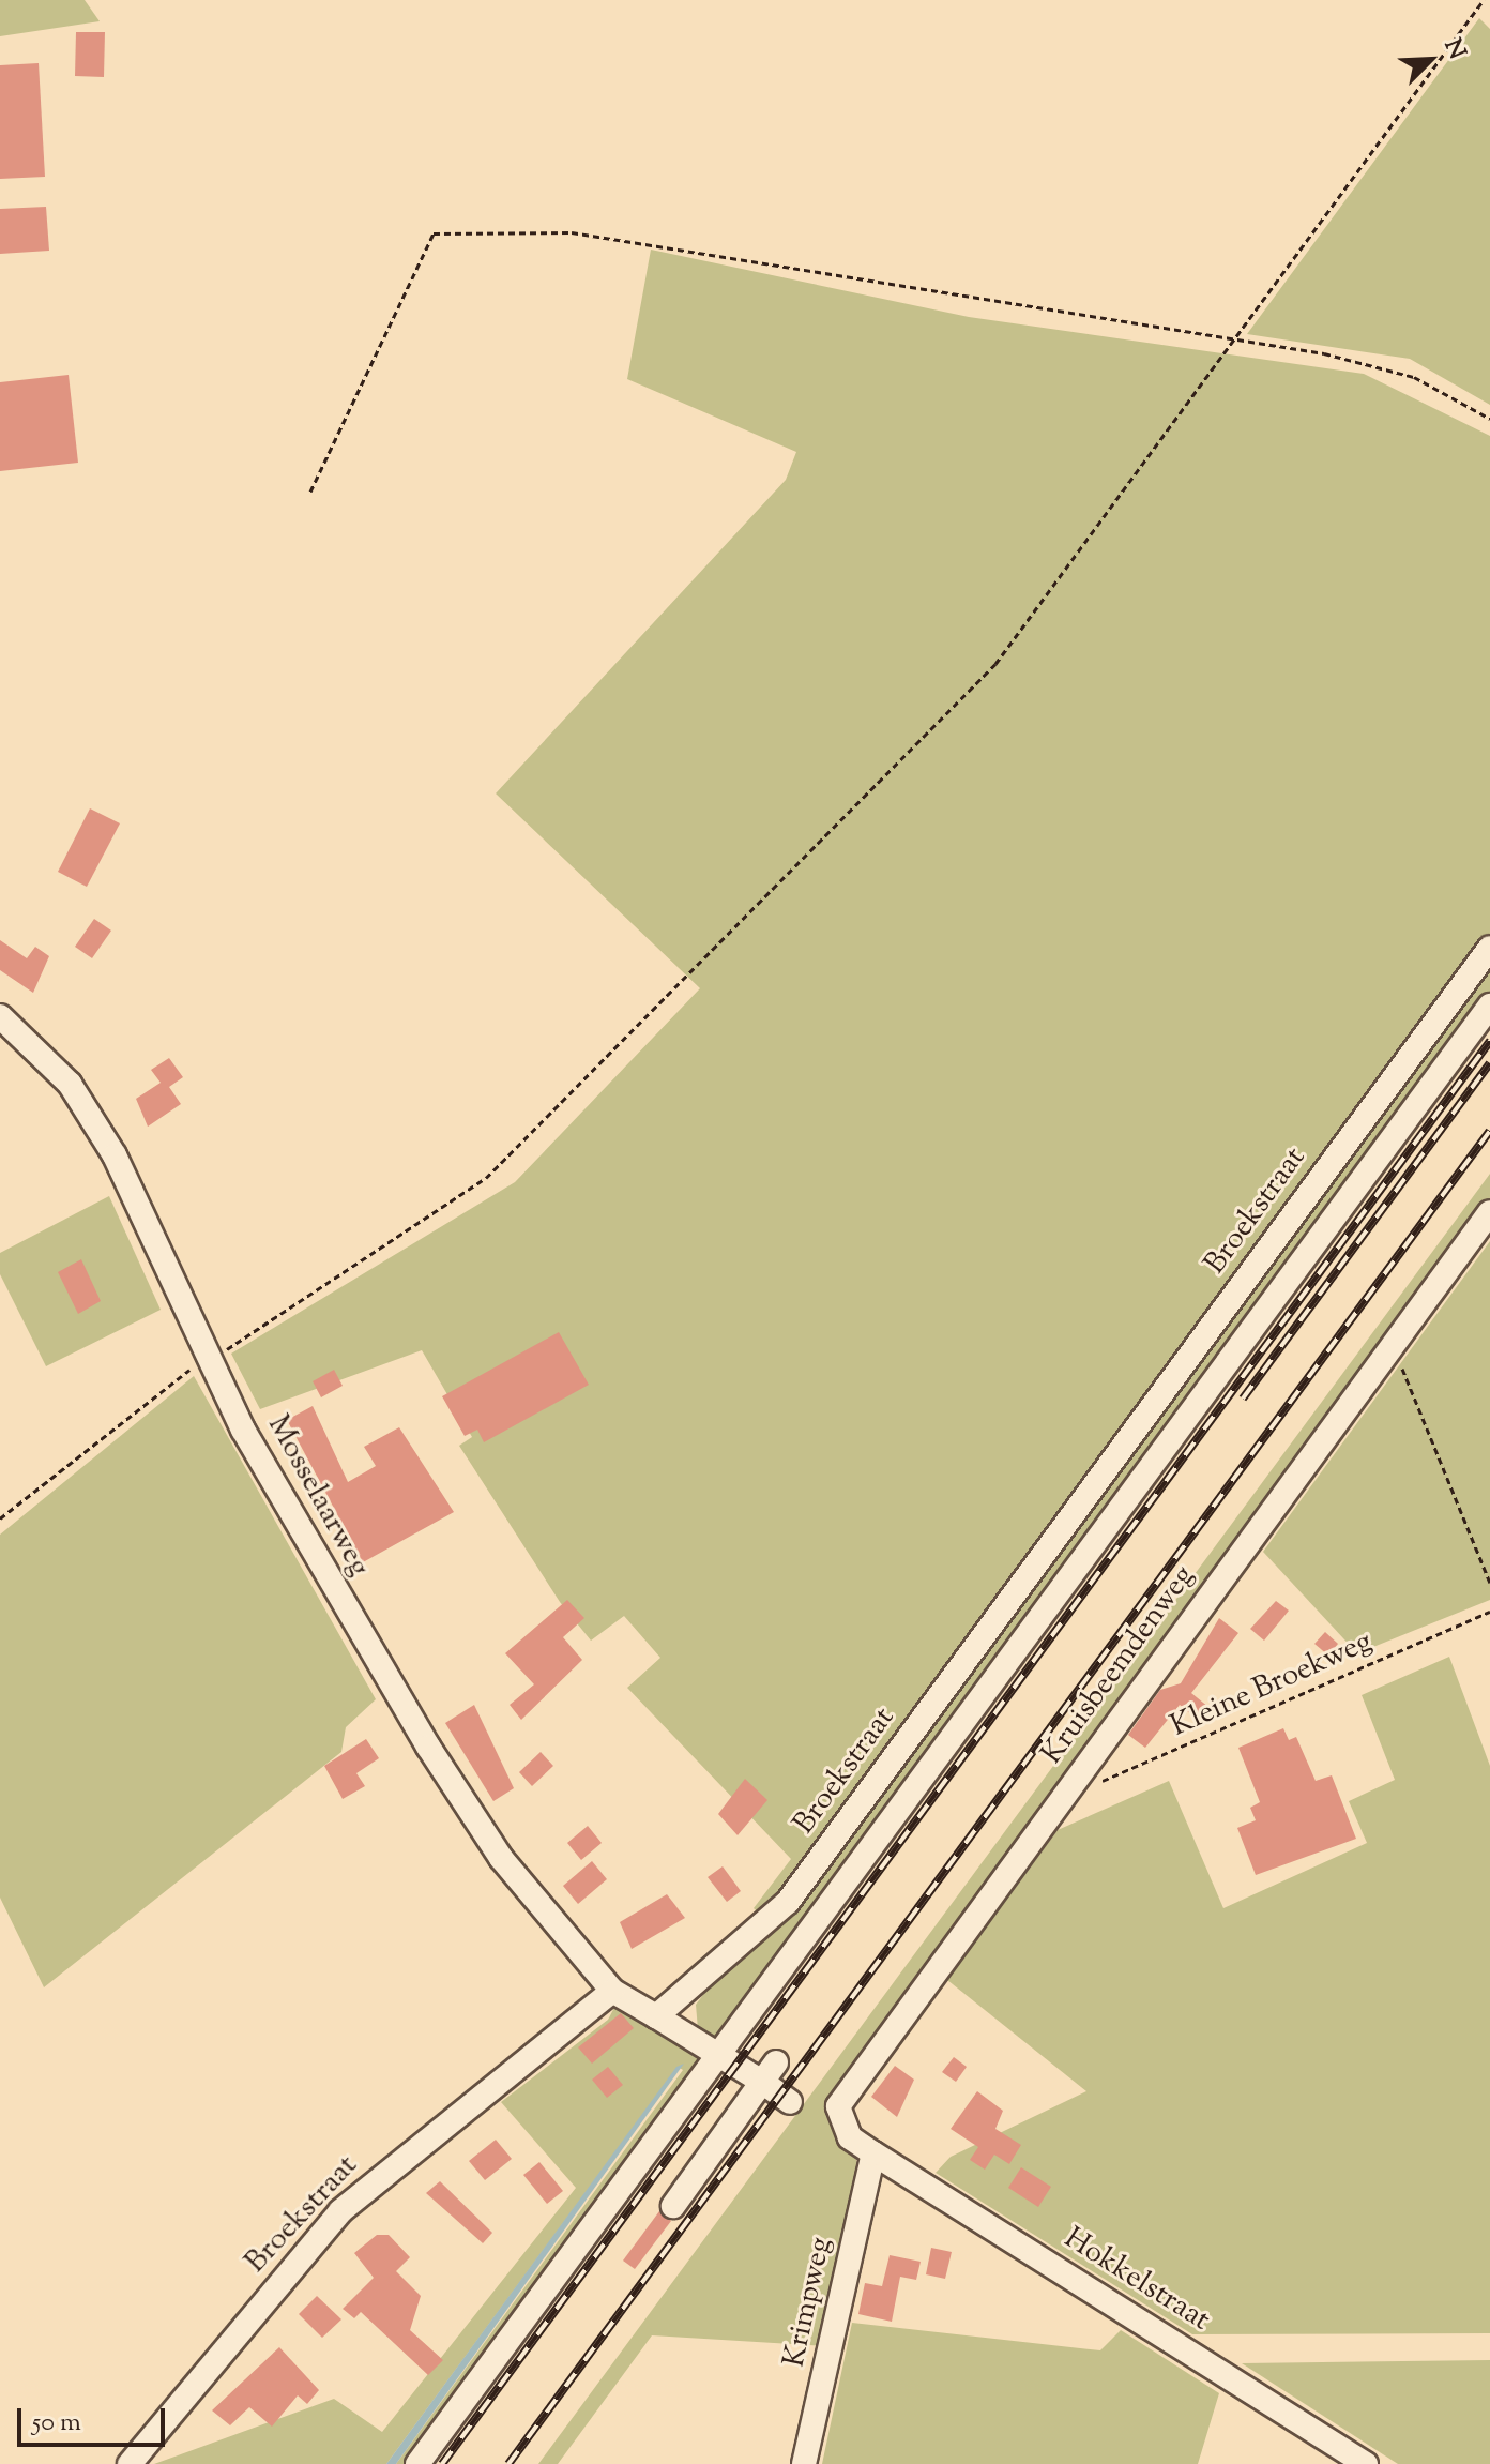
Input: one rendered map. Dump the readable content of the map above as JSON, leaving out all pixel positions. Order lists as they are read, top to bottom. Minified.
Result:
{"streets":{"street":["Broekstraat","Mosselaarweg","Kruisbeemdenweg","Hokkelstraat","Krimpweg"],"path":["Kleine Broekweg"]},"crossings":[["Broekstraat","Mosselaarweg"],["Kruisbeemdenweg","Kleine Broekweg"],["Kruisbeemdenweg","Hokkelstraat"],["Kruisbeemdenweg","Krimpweg"],["Hokkelstraat","Krimpweg"]],"scale_bar":"50 m","north":"top right"}
